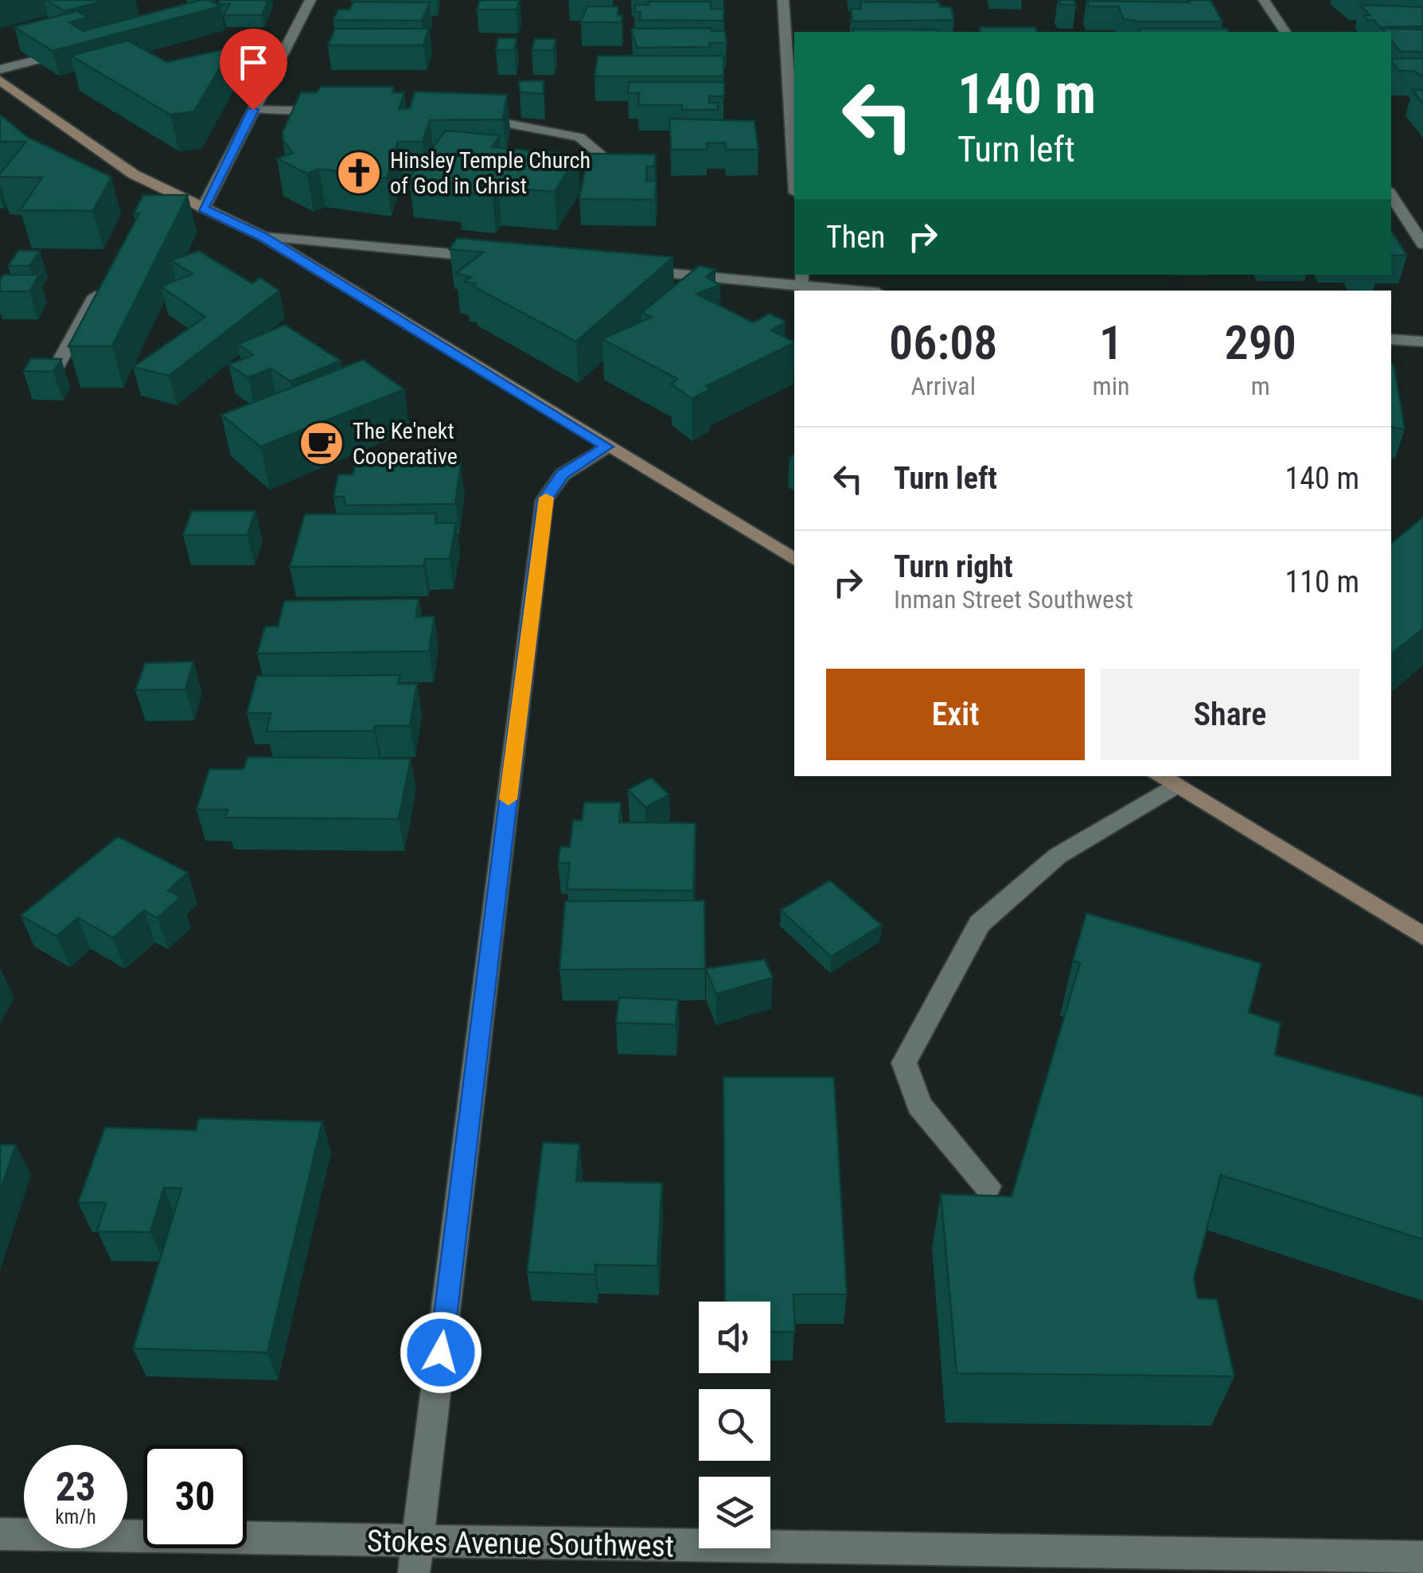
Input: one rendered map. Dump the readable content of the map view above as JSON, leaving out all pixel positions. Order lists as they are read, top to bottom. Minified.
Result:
{"streets":{"street":["Stokes Avenue Southwest"]},"places":{"church":["Hinsley Temple Church of God in Christ"],"cafe":["The Ke'nekt Cooperative"]},"page":{"turn":["140 m","Turn left"],"then":"Then","eta":["06:08","Arrival","1","min","290","m"],"list":[{"name":"Turn left","value":"140 m"},{"name":"Turn right","note":"Inman Street Southwest","value":"110 m"}],"buttons":["Exit","Share"],"speed":"23 km/h","limit":"30"}}
